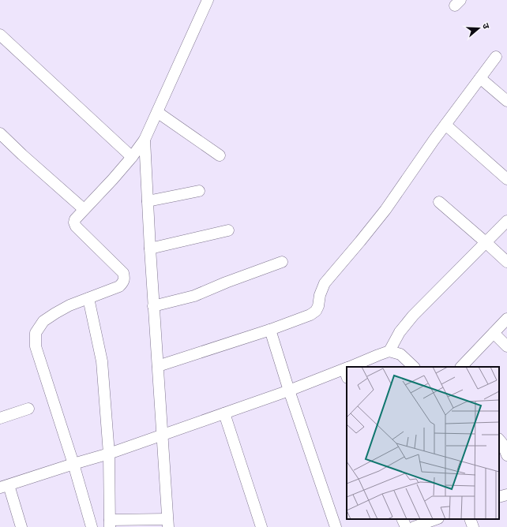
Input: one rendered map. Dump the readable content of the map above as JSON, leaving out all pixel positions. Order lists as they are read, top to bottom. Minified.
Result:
{"north":"right"}
